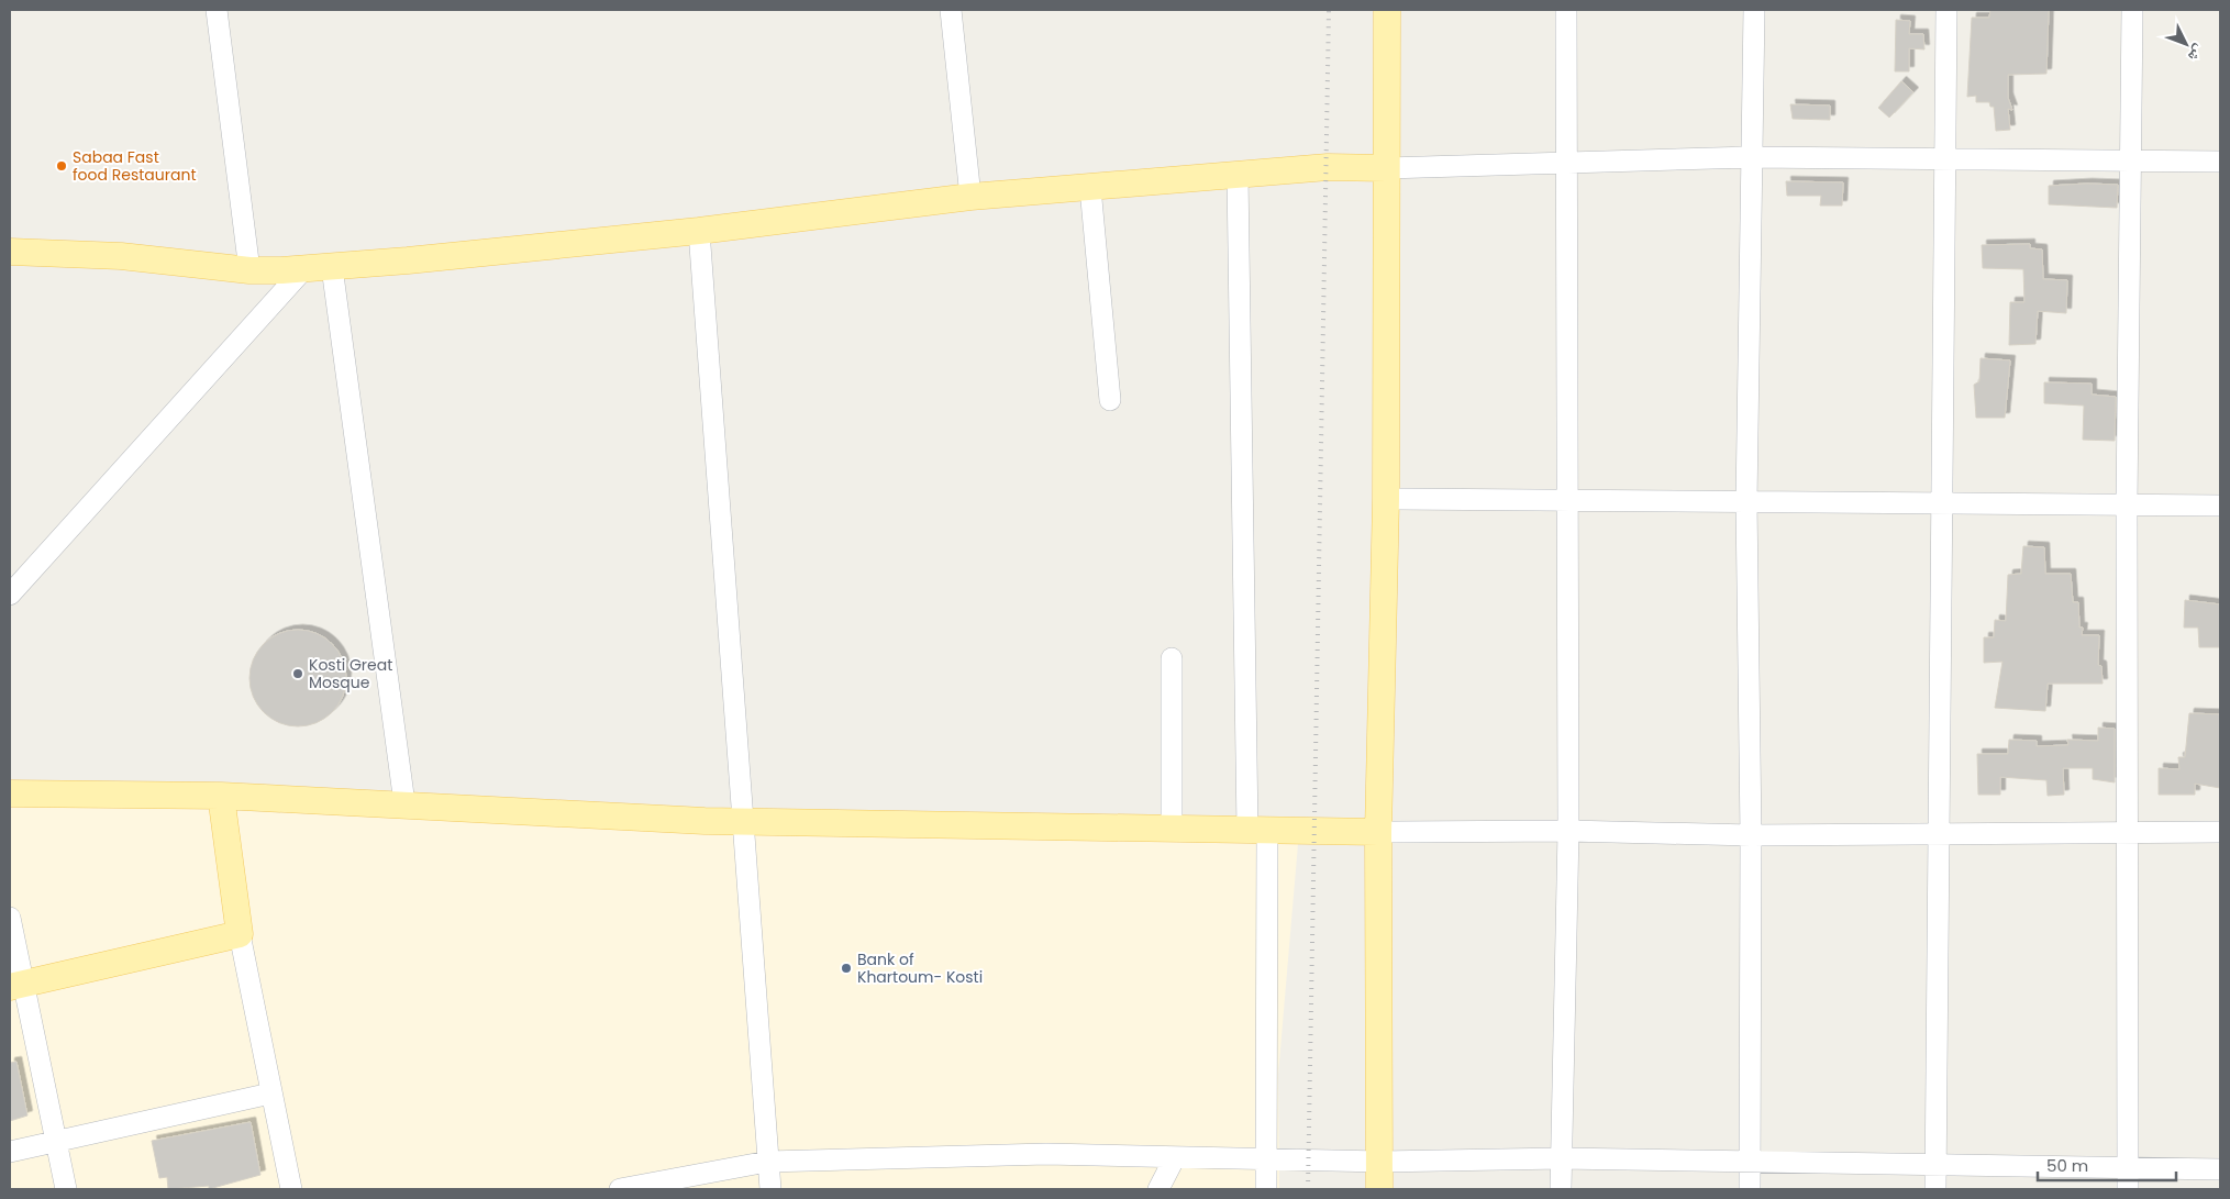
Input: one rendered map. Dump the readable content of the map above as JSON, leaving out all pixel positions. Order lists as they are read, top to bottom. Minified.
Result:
{"places":["Sabaa Fast food Restaurant","Kosti Great Mosque","Bank of Khartoum- Kosti"],"scale_bar":"50 m","north":"bottom right"}
